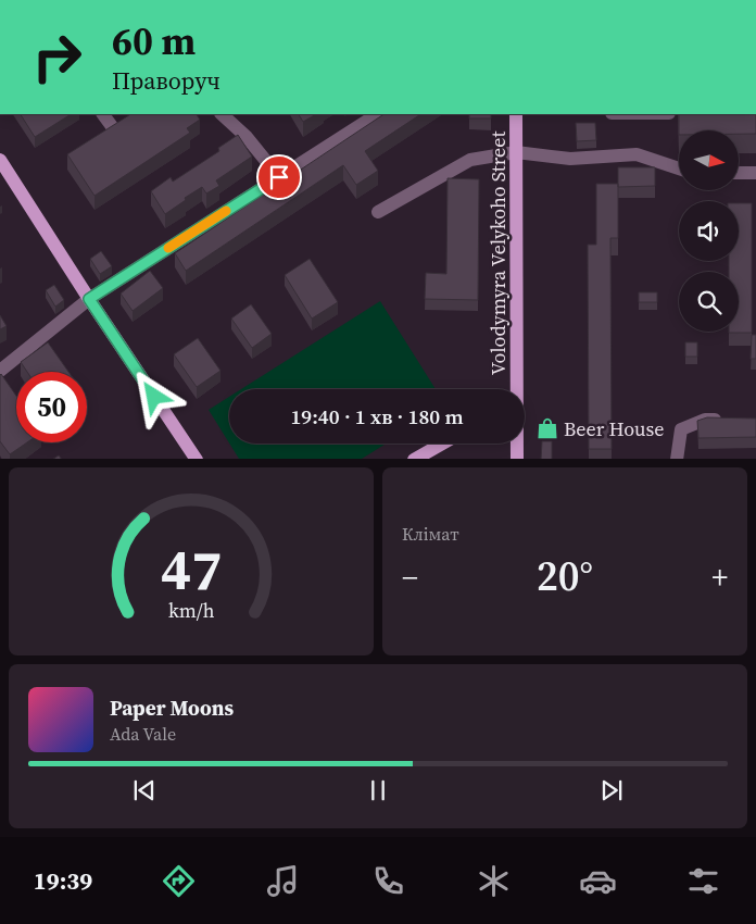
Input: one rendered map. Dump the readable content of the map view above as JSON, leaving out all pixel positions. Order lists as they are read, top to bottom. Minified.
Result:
{"streets":{"main road":["Volodymyra Velykoho Street"]},"places":{"shop":["Beer House"]},"north":"right","page":{"turn":["60 m","Праворуч"],"limit":"50","trip":"19:40 · 1 хв · 180 m","tile":"Клімат","heat":["−","20°","+"],"song":["Paper Moons","Ada Vale"],"tabs":"19:39","gauge":["47","km/h"]}}
